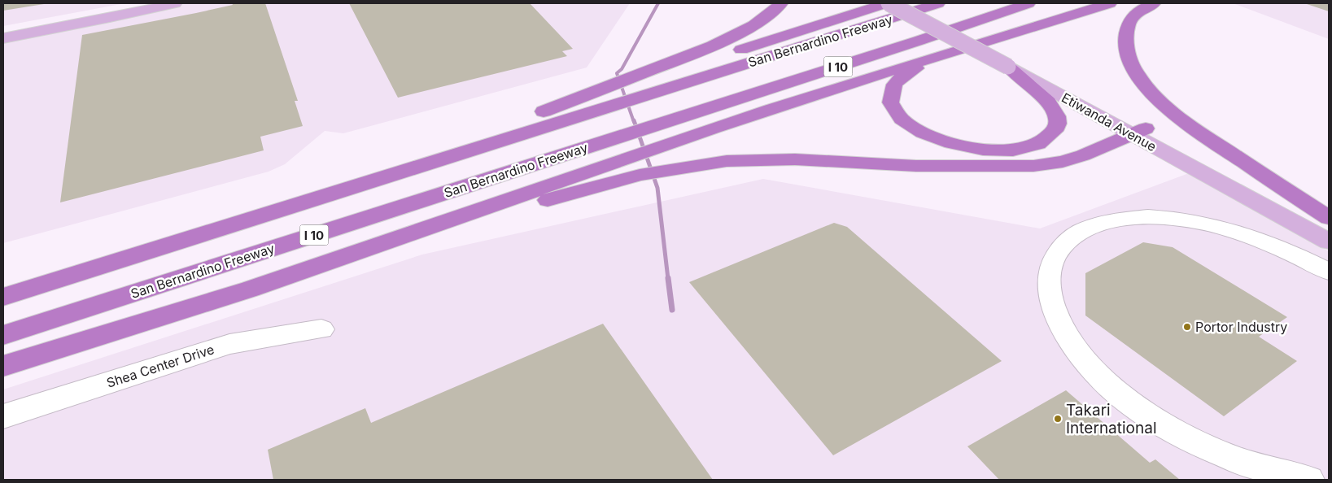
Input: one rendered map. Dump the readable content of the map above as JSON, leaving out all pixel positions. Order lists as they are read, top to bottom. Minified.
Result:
{"streets":{"highway":["San Bernardino Freeway","I 10"],"main road":["Etiwanda Avenue"],"street":["Shea Center Drive"]},"places":["Portor Industry","Takari International"]}
